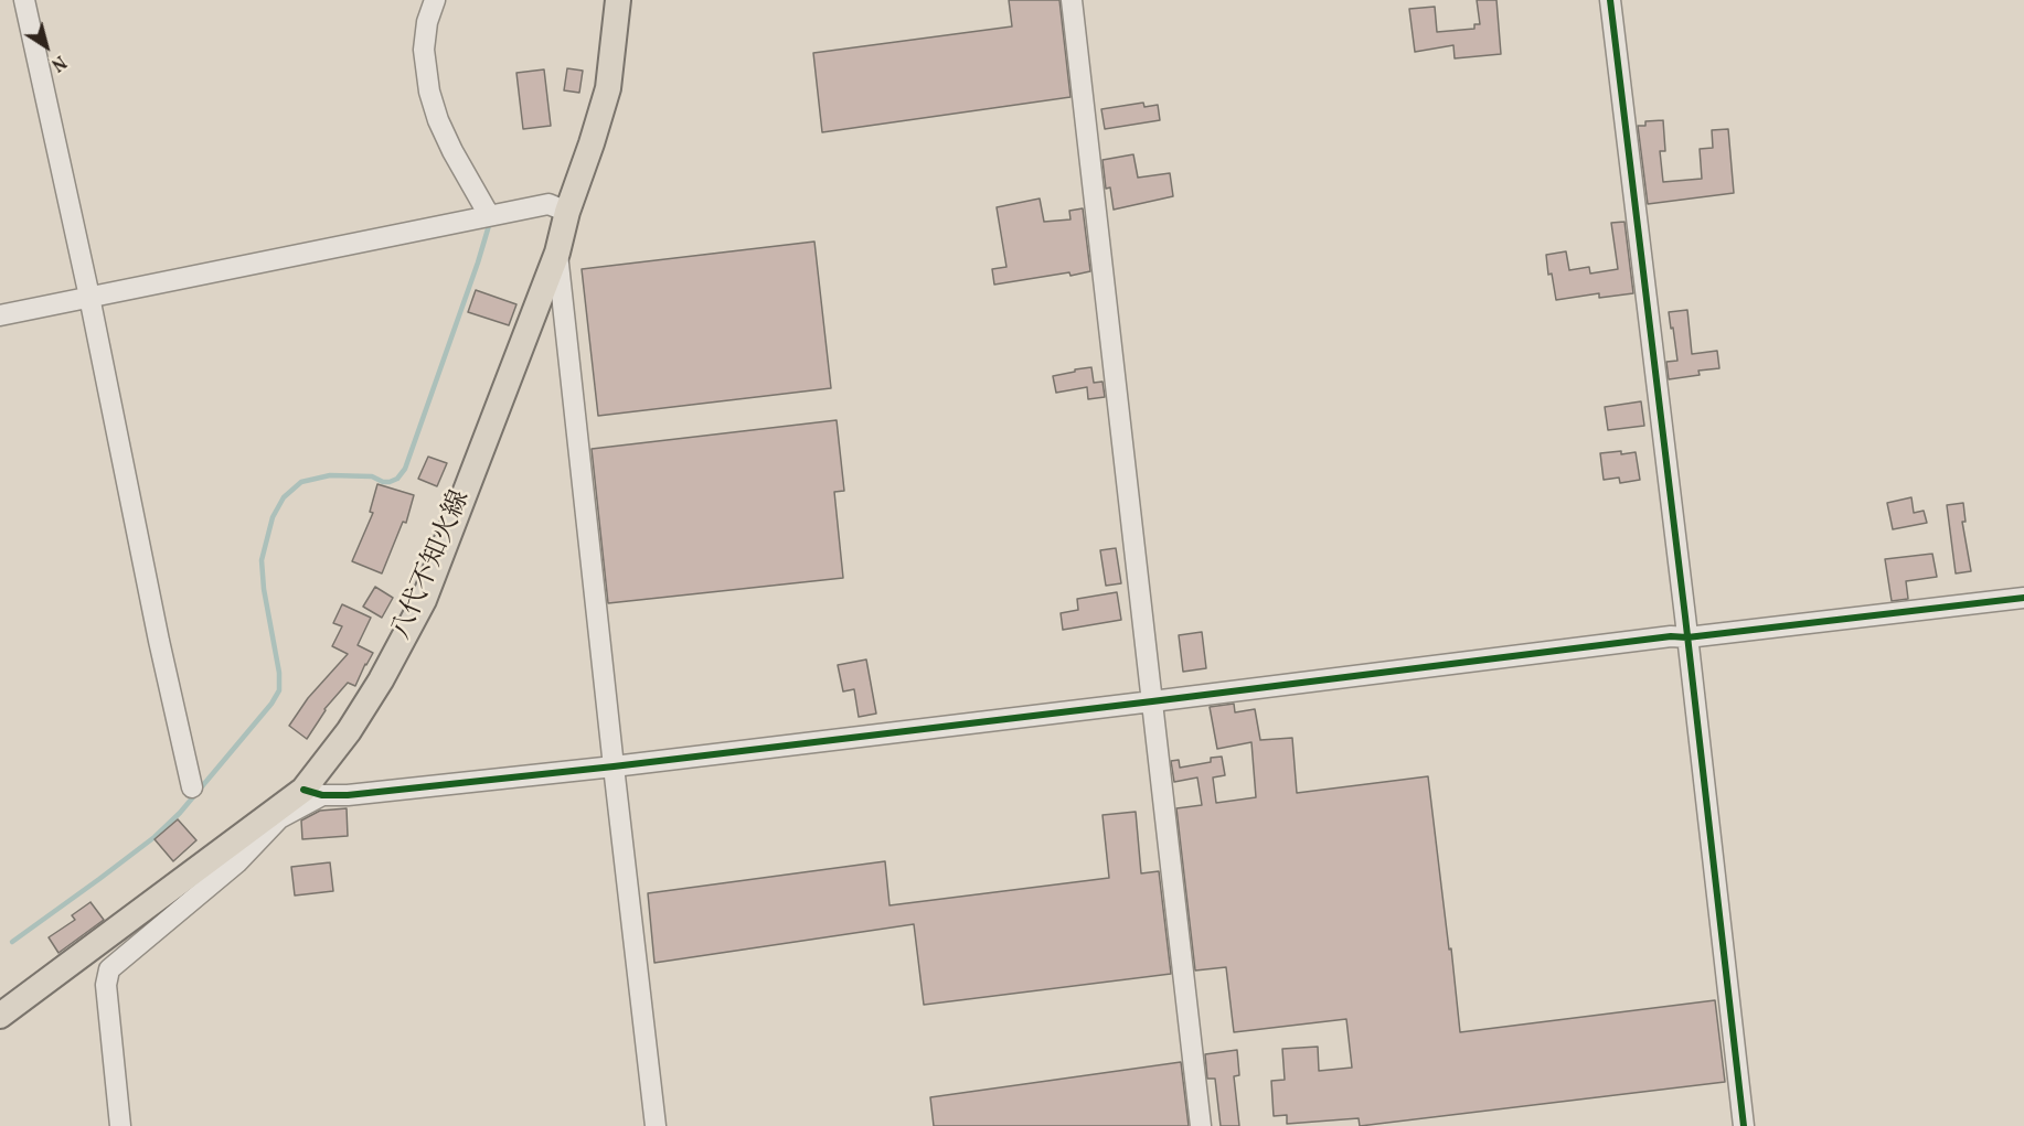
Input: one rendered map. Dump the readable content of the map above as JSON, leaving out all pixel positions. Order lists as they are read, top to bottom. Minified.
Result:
{"streets":{"main road":["八代不知火線"]},"north":"bottom right"}
